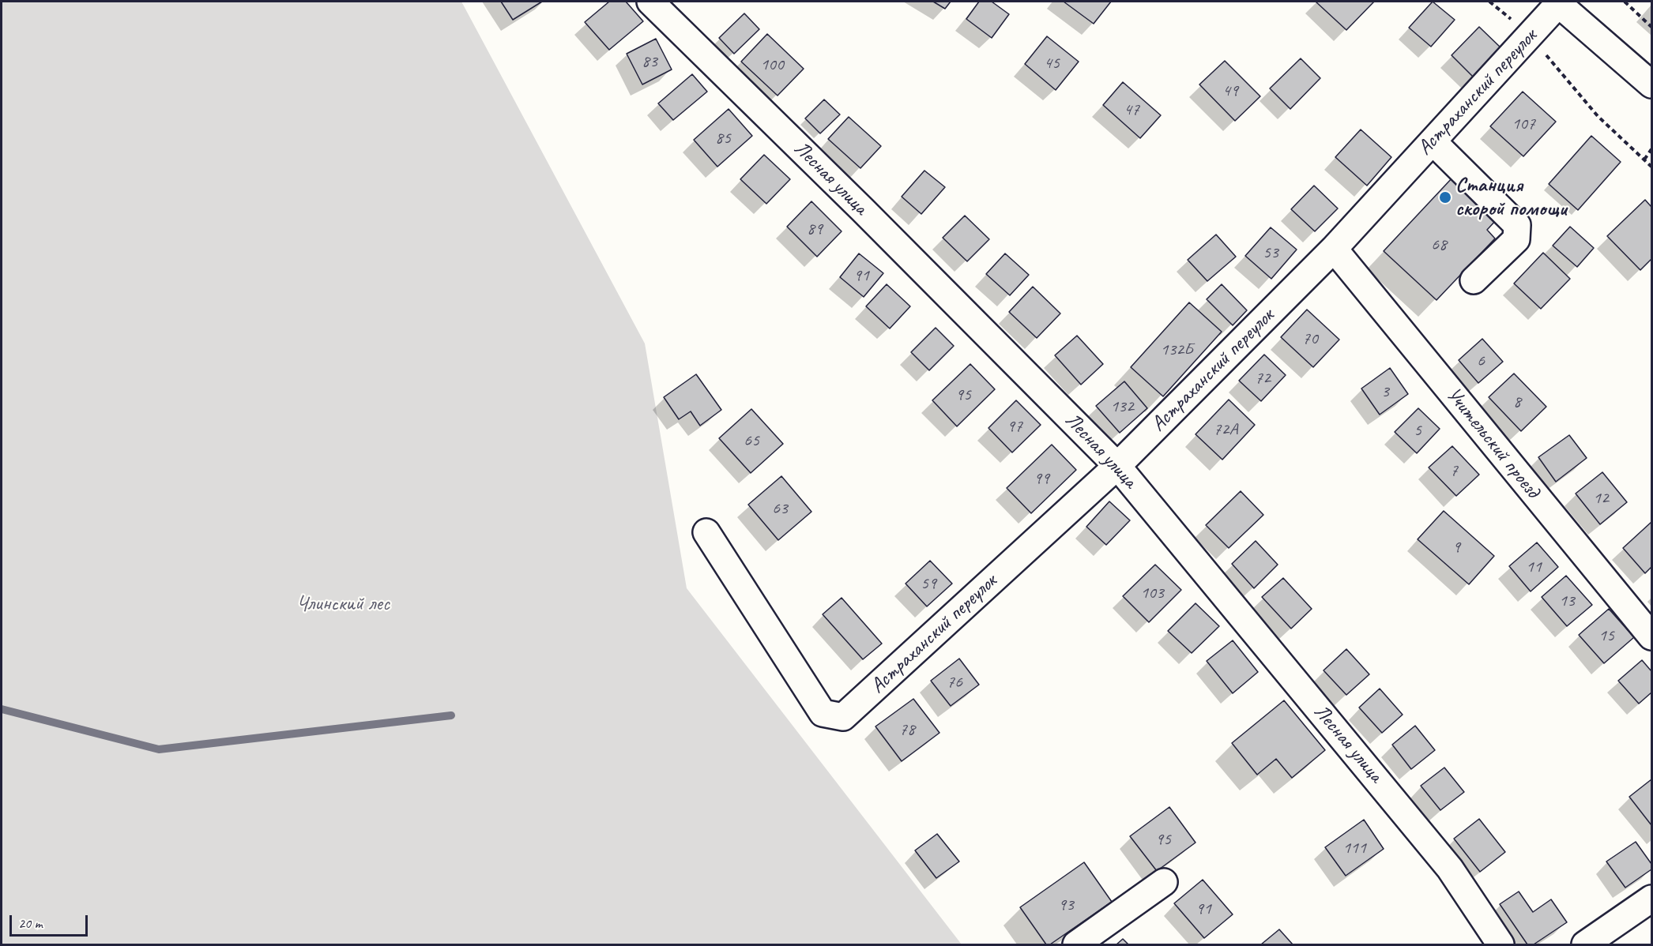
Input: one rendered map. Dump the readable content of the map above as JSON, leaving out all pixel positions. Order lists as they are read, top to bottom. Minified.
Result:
{"streets":{"street":["Астраханский переулок","Лесная улица","Учительский проезд"]},"crossings":[["Астраханский переулок","Лесная улица"],["Астраханский переулок","Учительский проезд"]],"parks":["Члинский лес"],"places":["Станция скорой помощи"],"house_numbers":["83","45","100","49","47","107","85","89","68","53","91","70","132Б","6","72","3","95","8","132","97","72А","5","65","7","99","12","63","9","11","59","103","13","15","76","78","95","111","93","91"],"scale_bar":"20 m"}
